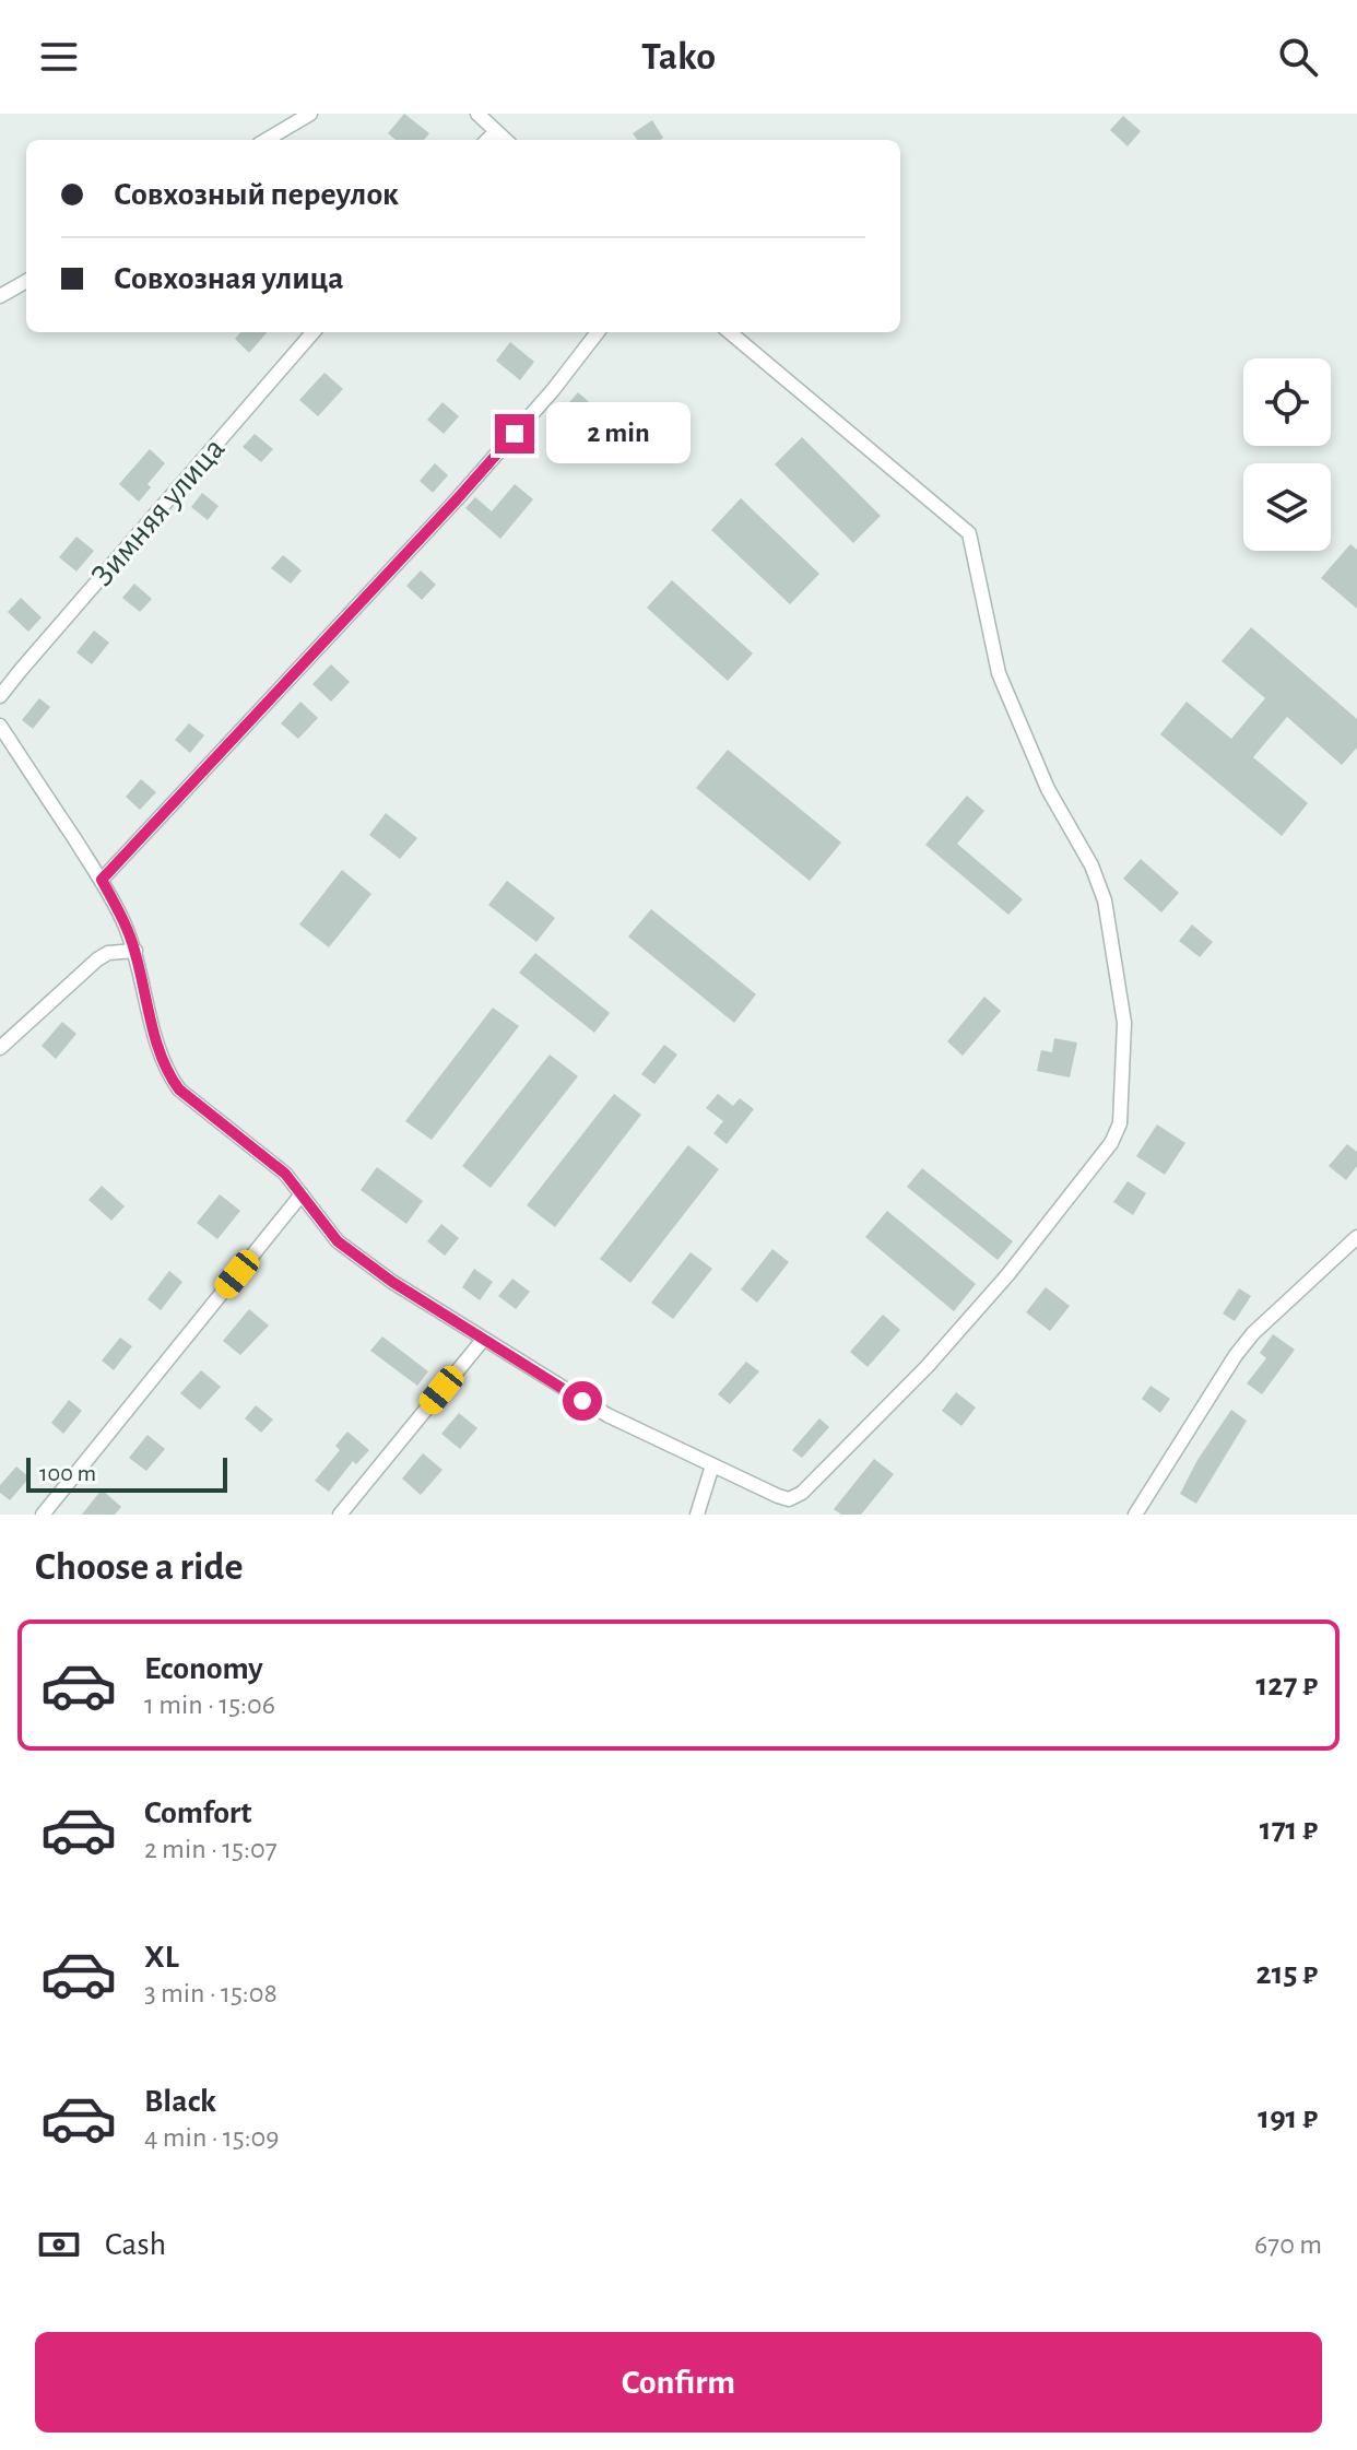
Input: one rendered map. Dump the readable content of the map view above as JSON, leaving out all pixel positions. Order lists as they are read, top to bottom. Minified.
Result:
{"streets":{"street":["Зимняя улица"]},"scale_bar":"100 m","page":{"header":"Tako","banner":["Совхозный переулок","Совхозная улица"],"bubble":"2 min","scale":"100 m","heading":"Choose a ride","list":[{"name":"Economy","note":"1 min · 15:06","value":"127 ₽"},{"name":"Comfort","note":"2 min · 15:07","value":"171 ₽"},{"name":"XL","note":"3 min · 15:08","value":"215 ₽"},{"name":"Black","note":"4 min · 15:09","value":"191 ₽"}],"pay":["Cash","670 m"],"buttons":"Confirm"}}
